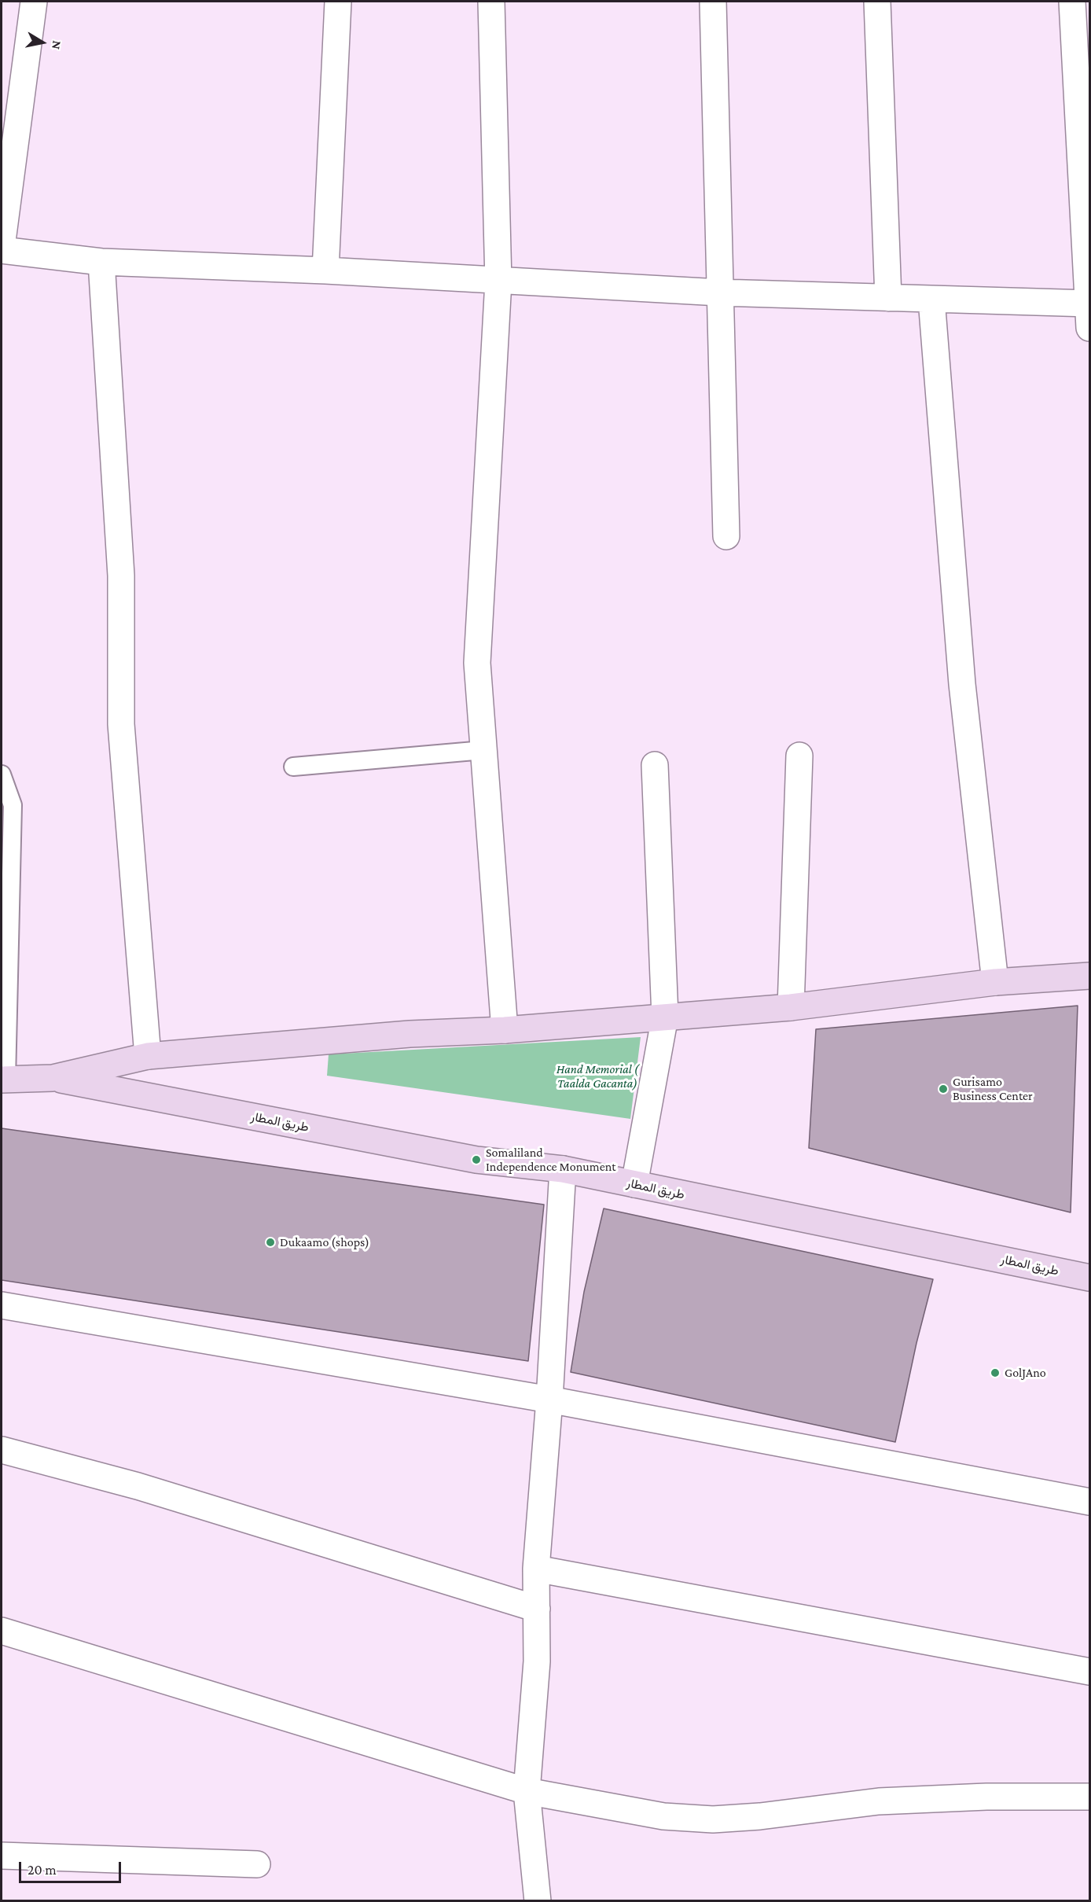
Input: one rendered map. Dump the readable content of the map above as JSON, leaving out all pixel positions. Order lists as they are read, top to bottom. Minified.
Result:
{"streets":{"main road":["طريق المطار"]},"parks":["Hand Memorial ( Taalda Gacanta)"],"places":["Gurisamo Business Center","Somaliland Independence Monument","Dukaamo (shops)","GolJAno"],"scale_bar":"20 m","north":"right"}
